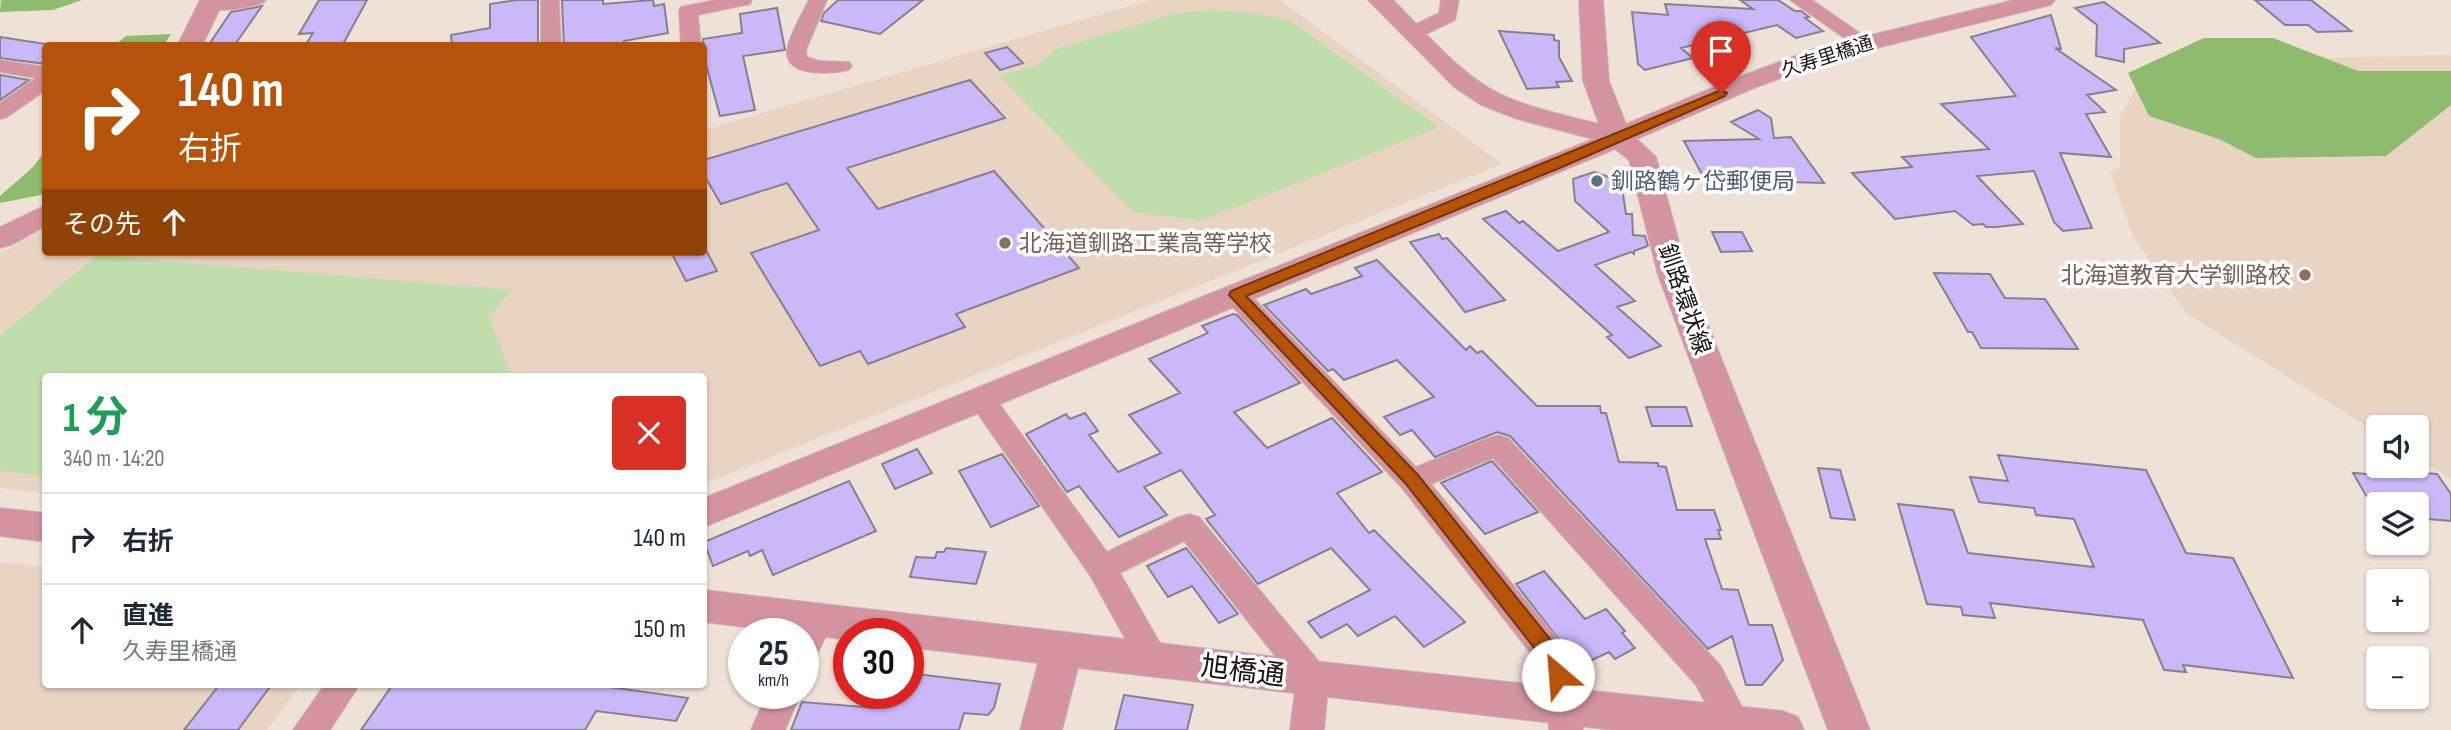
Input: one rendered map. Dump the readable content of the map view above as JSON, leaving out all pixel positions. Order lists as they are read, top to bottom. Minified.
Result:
{"streets":{"street":["久寿里橋通","釧路環状線","旭橋通"]},"crossings":[["久寿里橋通","釧路環状線"]],"places":["釧路鶴ヶ岱郵便局","北海道釧路工業高等学校","北海道教育大学釧路校"],"page":{"turn":["140 m","右折"],"then":"その先","heading":["1 分","340 m · 14:20"],"map_buttons":["+","−"],"list":[{"name":"右折","value":"140 m"},{"name":"直進","note":"久寿里橋通","value":"150 m"}],"speed":"25 km/h","limit":"30"}}
